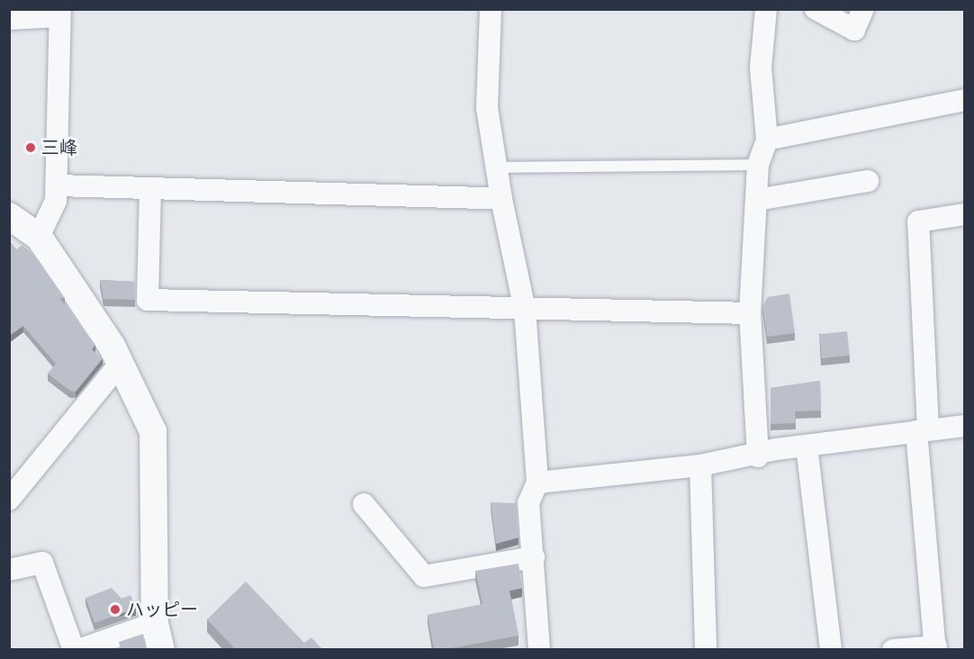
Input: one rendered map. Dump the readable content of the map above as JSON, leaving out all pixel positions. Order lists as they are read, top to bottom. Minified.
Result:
{"places":["三峰","ハッピー"]}
